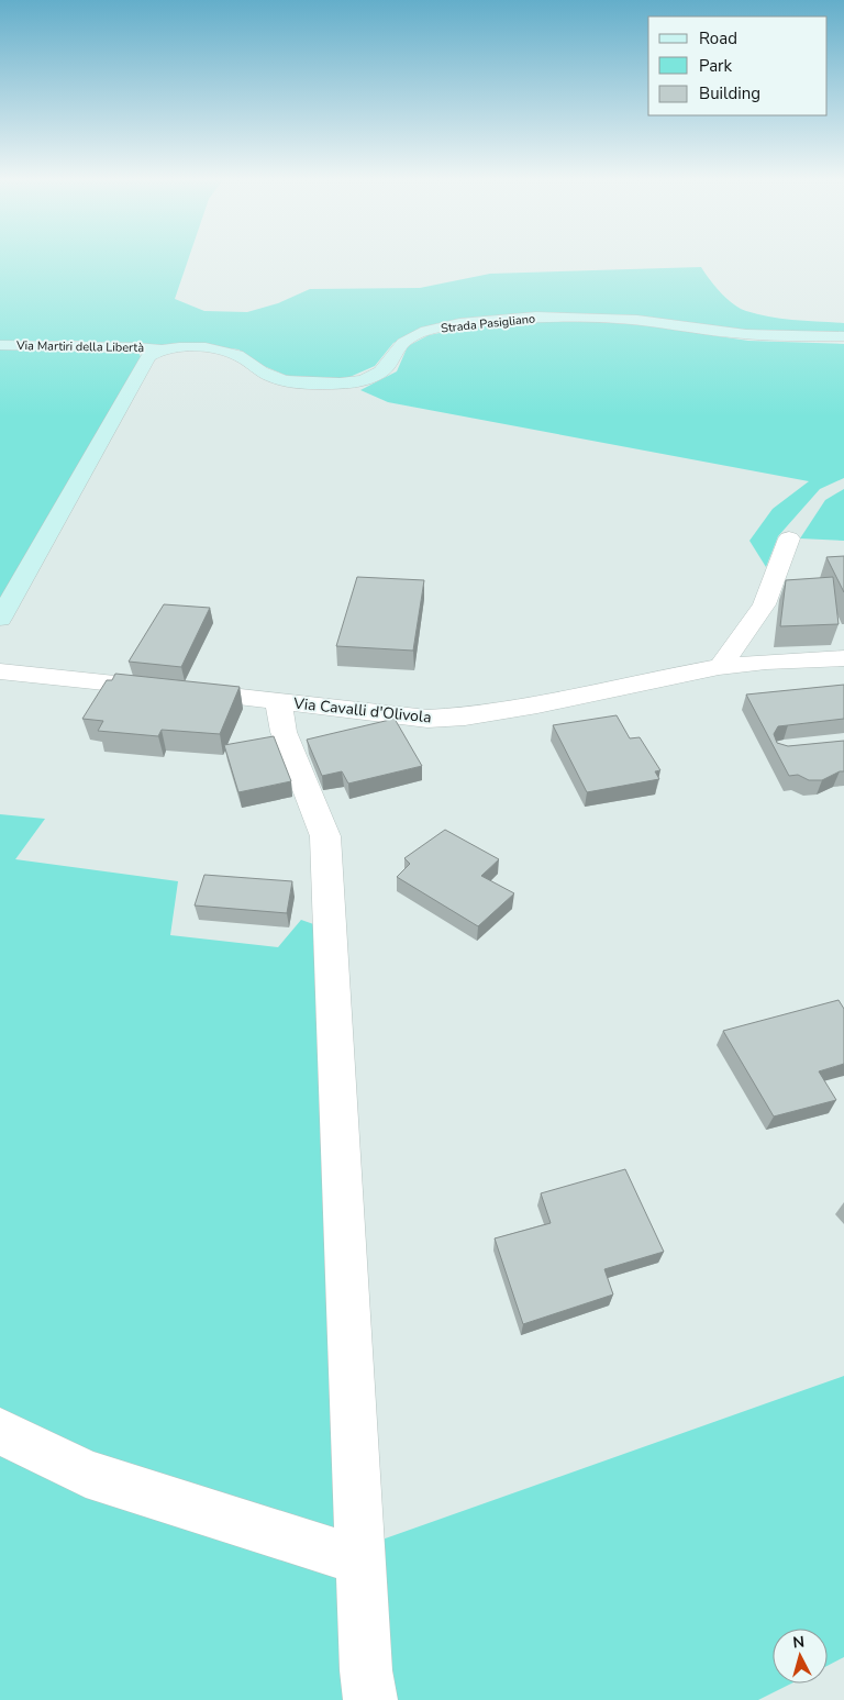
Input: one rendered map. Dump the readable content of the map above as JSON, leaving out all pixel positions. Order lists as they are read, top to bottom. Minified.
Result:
{"streets":{"street":["Strada Pasigliano","Via Martiri della Libertà","Via Cavalli d'Olivola"]},"crossings":[["Strada Pasigliano","Via Martiri della Libertà"]],"legend":["Road","Park","Building"],"north":"top"}
